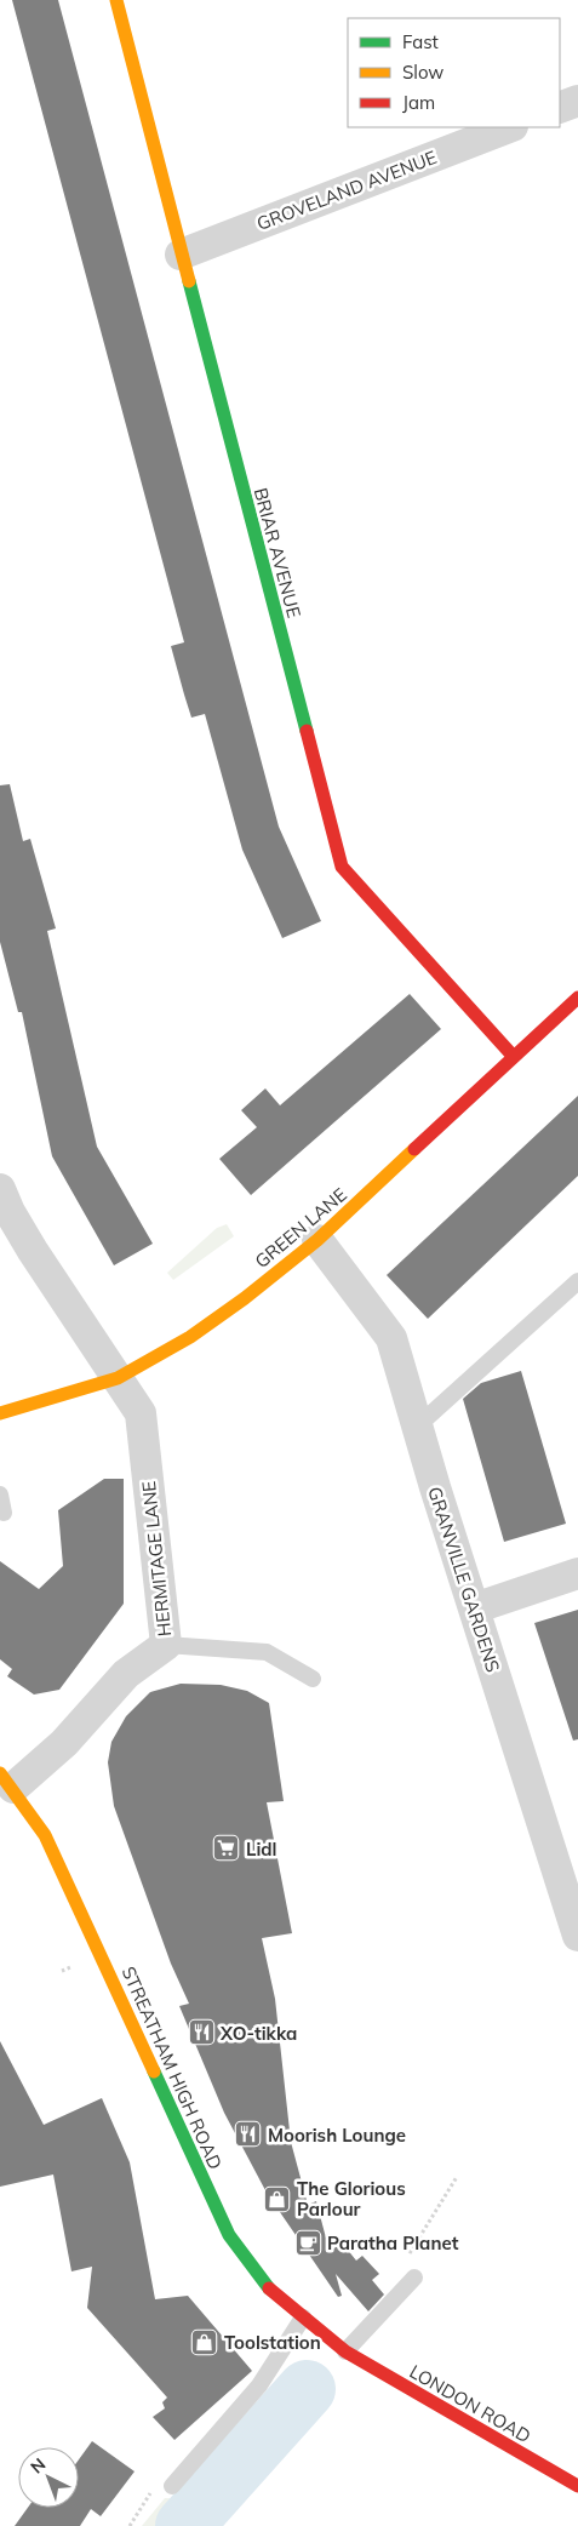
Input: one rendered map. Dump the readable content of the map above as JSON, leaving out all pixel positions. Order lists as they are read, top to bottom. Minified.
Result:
{"streets":{"main road":["BRIAR AVENUE","GREEN LANE","STREATHAM HIGH ROAD","LONDON ROAD"],"street":["GROVELAND AVENUE","HERMITAGE LANE","GRANVILLE GARDENS"]},"crossings":[["GROVELAND AVENUE","BRIAR AVENUE"],["BRIAR AVENUE","GREEN LANE"],["GREEN LANE","HERMITAGE LANE"],["GREEN LANE","GRANVILLE GARDENS"],["HERMITAGE LANE","STREATHAM HIGH ROAD"],["STREATHAM HIGH ROAD","LONDON ROAD"]],"places":{"supermarket":["Lidl"],"restaurant":["XO-tikka","Moorish Lounge"],"shop":["The Glorious Parlour","Toolstation"],"cafe":["Paratha Planet"]},"legend":["Fast","Slow","Jam"],"north":"top left"}
